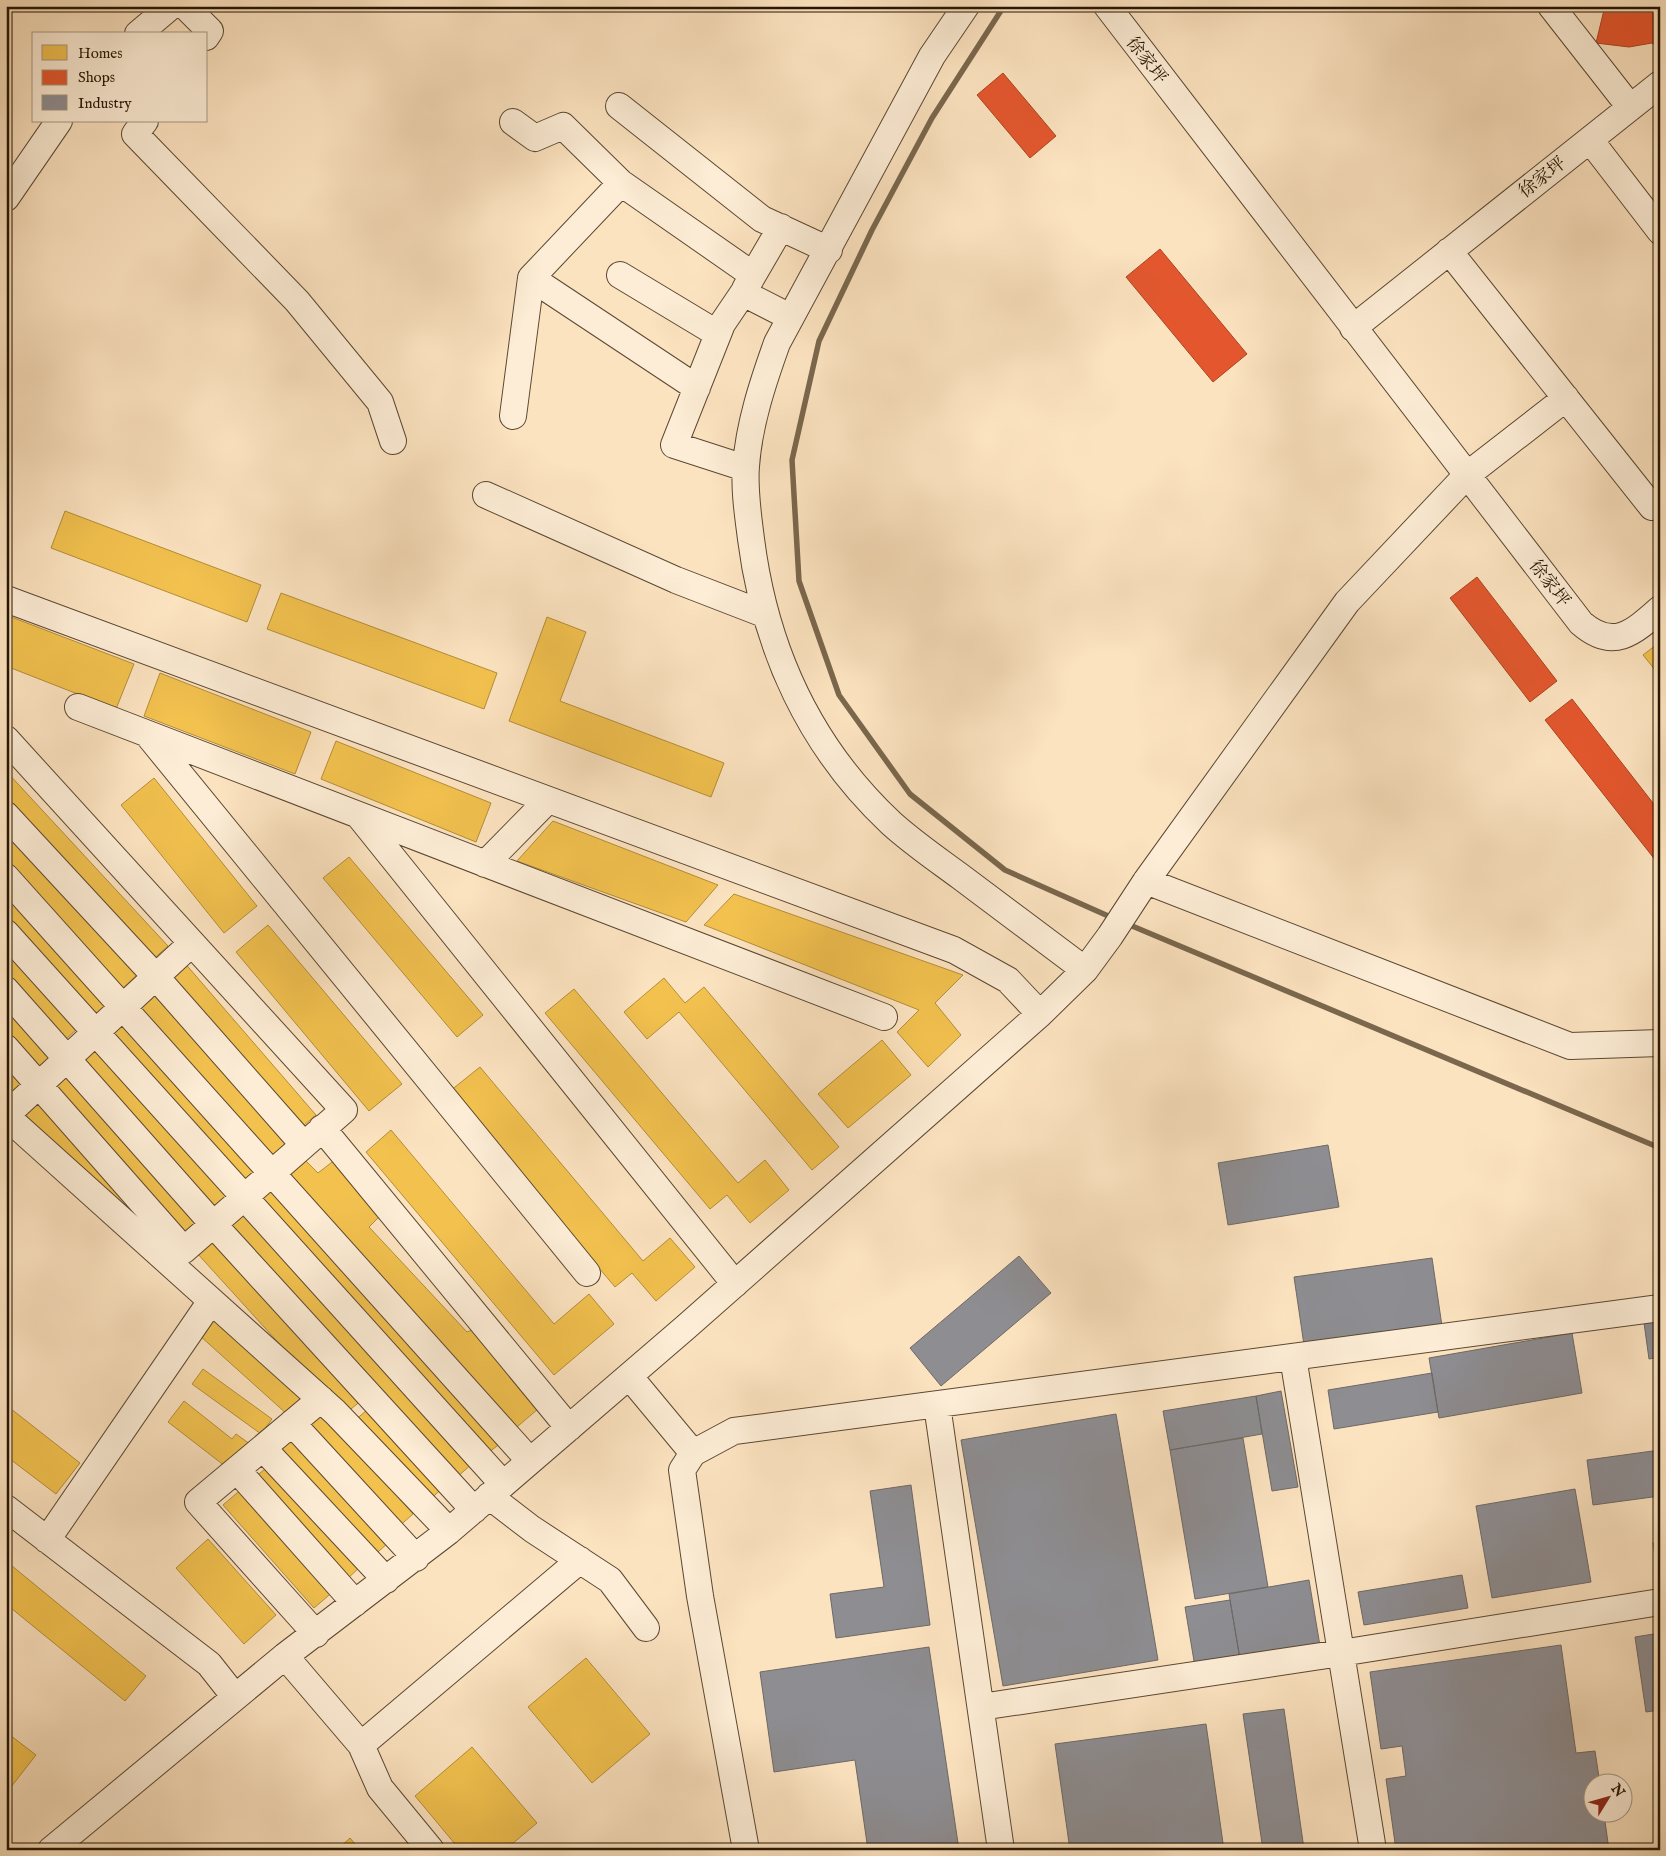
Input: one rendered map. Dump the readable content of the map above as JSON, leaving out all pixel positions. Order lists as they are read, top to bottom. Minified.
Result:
{"streets":{"street":["徐家坪"]},"legend":["Homes","Shops","Industry"],"north":"top right"}
